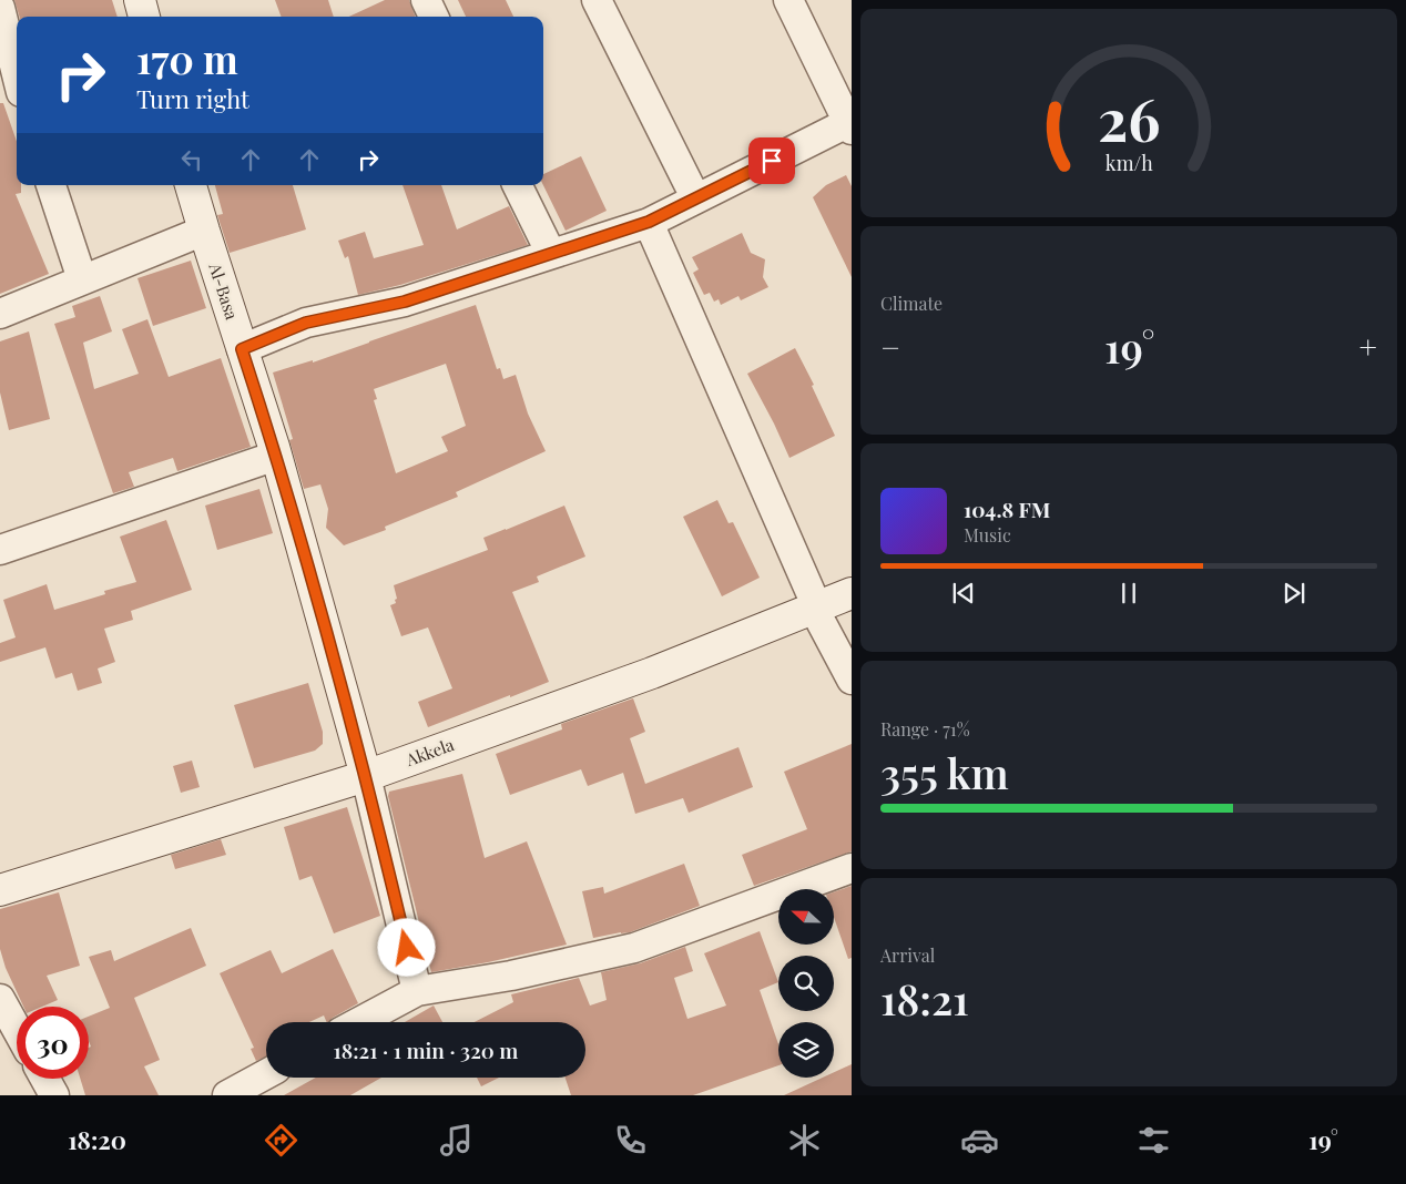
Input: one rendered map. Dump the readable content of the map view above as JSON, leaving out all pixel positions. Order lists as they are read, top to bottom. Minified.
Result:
{"streets":{"street":["Al-Basa","Akkela"]},"crossings":[["Al-Basa","Akkela"]],"north":"left","page":{"turn":["170 m","Turn right"],"tile":["Climate",["Range · 71%","355 km"],["Arrival","18:21"]],"heat":["−","19°","+"],"song":["104.8 FM","Music"],"limit":"30","trip":"18:21 · 1 min · 320 m","tabs":["18:20","19°"],"gauge":["26","km/h"]}}
